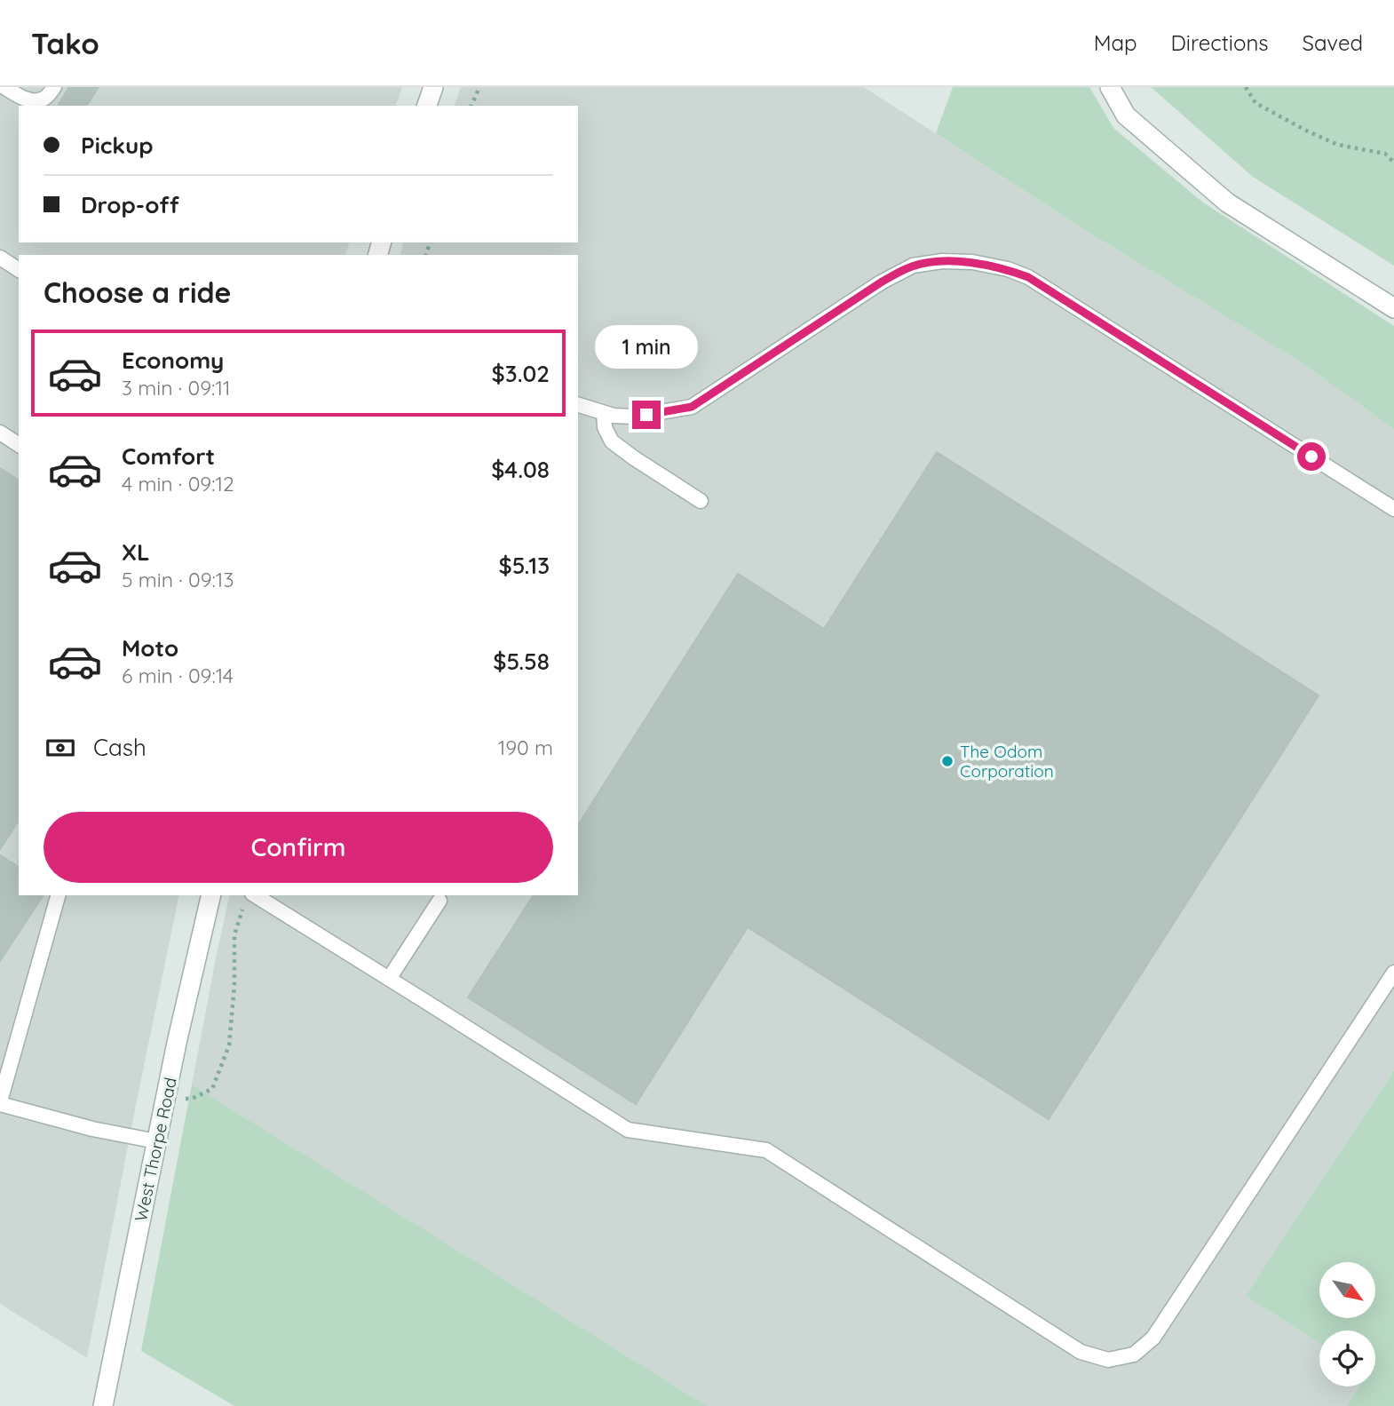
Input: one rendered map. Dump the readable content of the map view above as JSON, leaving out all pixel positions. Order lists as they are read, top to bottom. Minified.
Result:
{"streets":{"street":["West Thorpe Road"]},"places":["The Odom Corporation"],"north":"bottom right","page":{"header":"Tako","nav":["Map","Directions","Saved"],"banner":["Pickup","Drop-off"],"heading":"Choose a ride","bubble":"1 min","list":[{"name":"Economy","note":"3 min · 09:11","value":"$3.02"},{"name":"Comfort","note":"4 min · 09:12","value":"$4.08"},{"name":"XL","note":"5 min · 09:13","value":"$5.13"},{"name":"Moto","note":"6 min · 09:14","value":"$5.58"}],"pay":["Cash","190 m"],"buttons":"Confirm"}}
